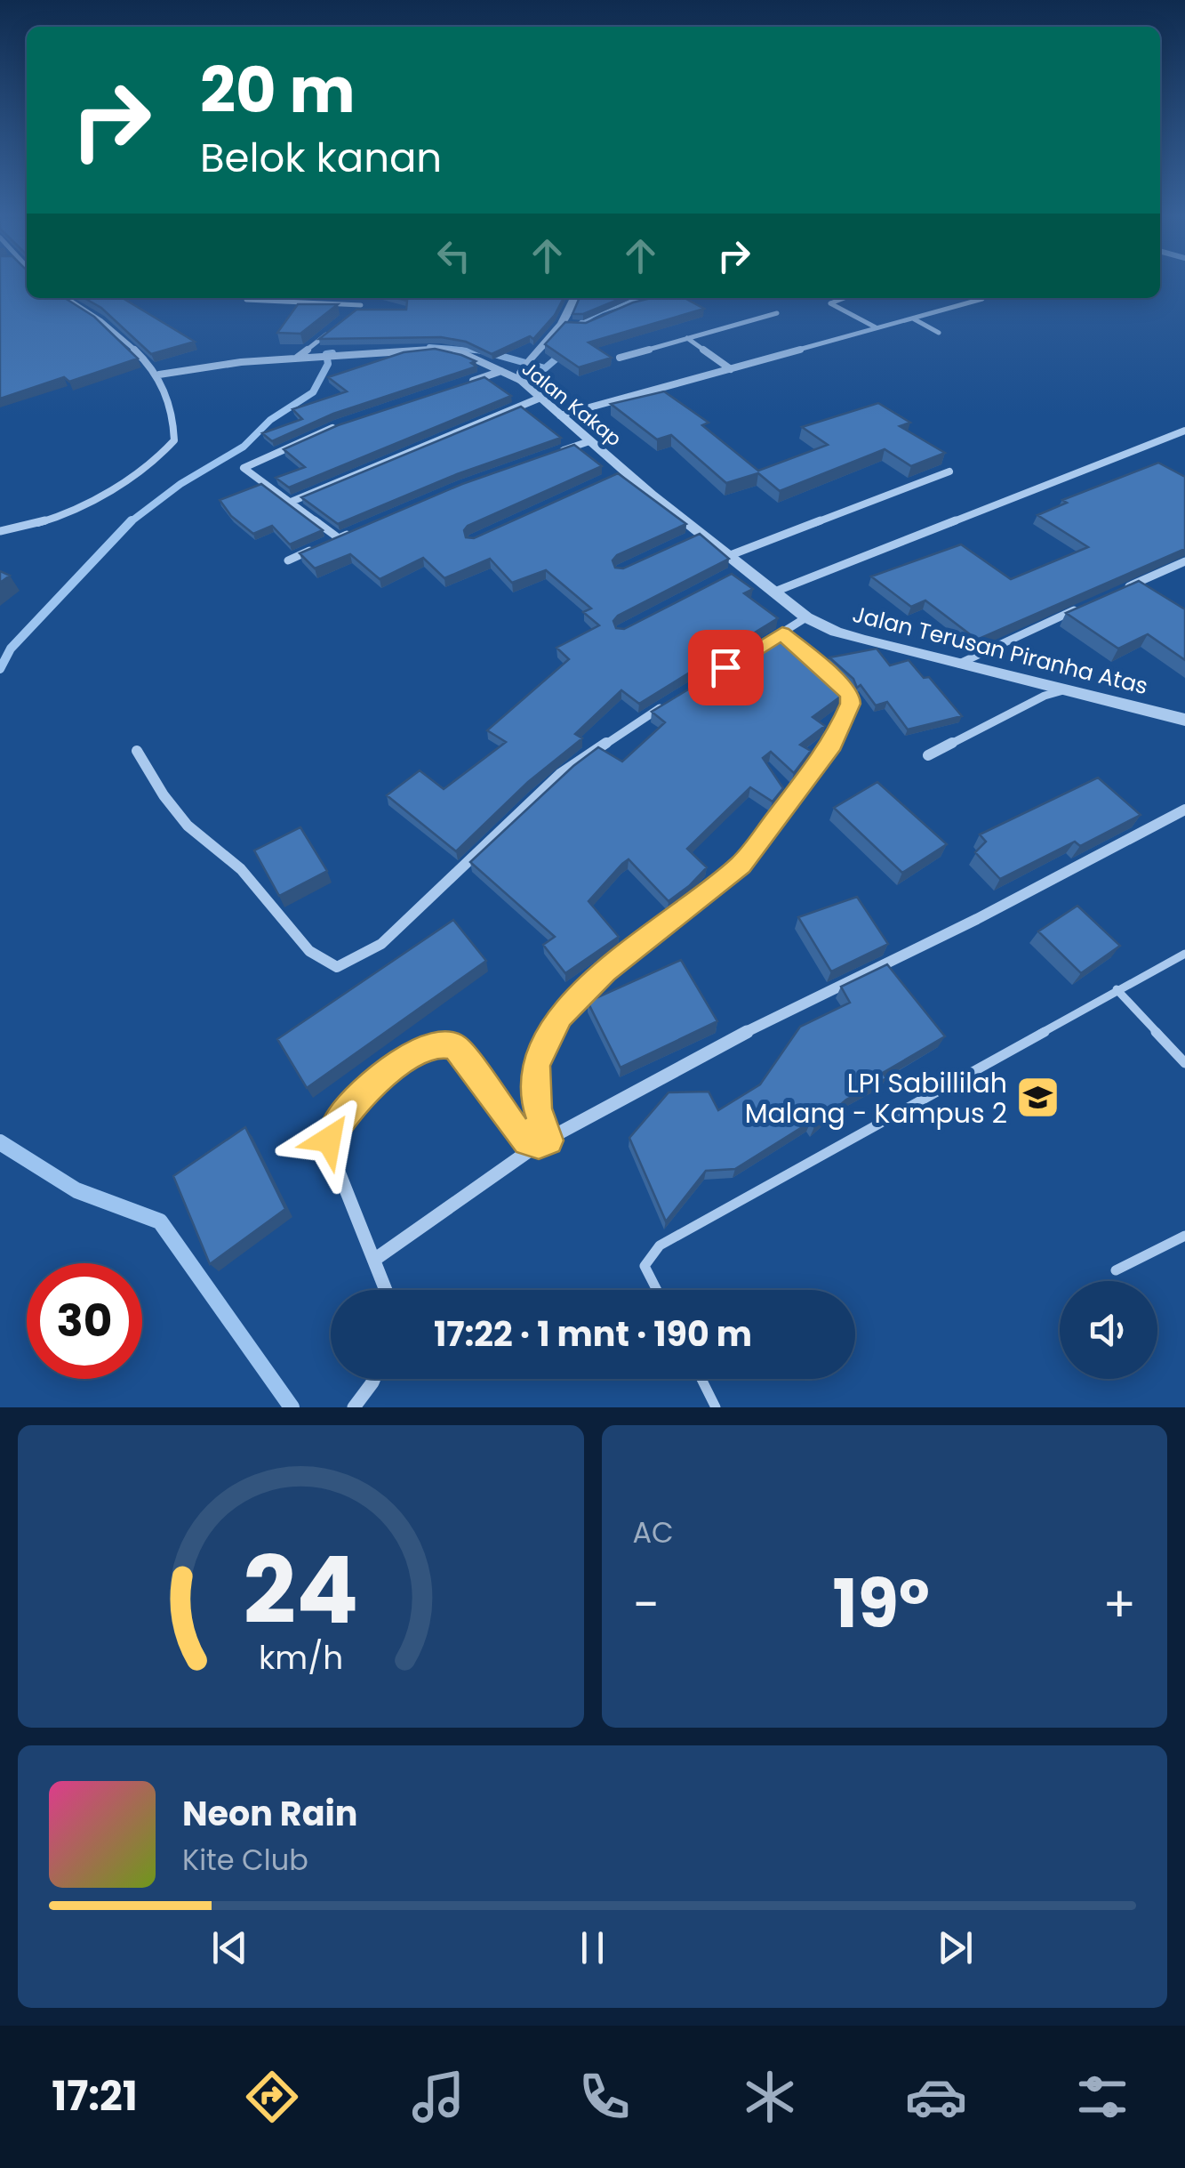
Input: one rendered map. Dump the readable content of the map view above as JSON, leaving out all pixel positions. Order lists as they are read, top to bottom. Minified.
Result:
{"streets":{"street":["Jalan Kakap","Jalan Terusan Piranha Atas"]},"crossings":[["Jalan Kakap","Jalan Terusan Piranha Atas"]],"places":{"school or university":["LPI Sabillilah Malang - Kampus 2"]},"page":{"turn":["20 m","Belok kanan"],"limit":"30","trip":"17:22 · 1 mnt · 190 m","tile":"AC","heat":["−","19°","+"],"song":["Neon Rain","Kite Club"],"tabs":"17:21","gauge":["24","km/h"]}}
